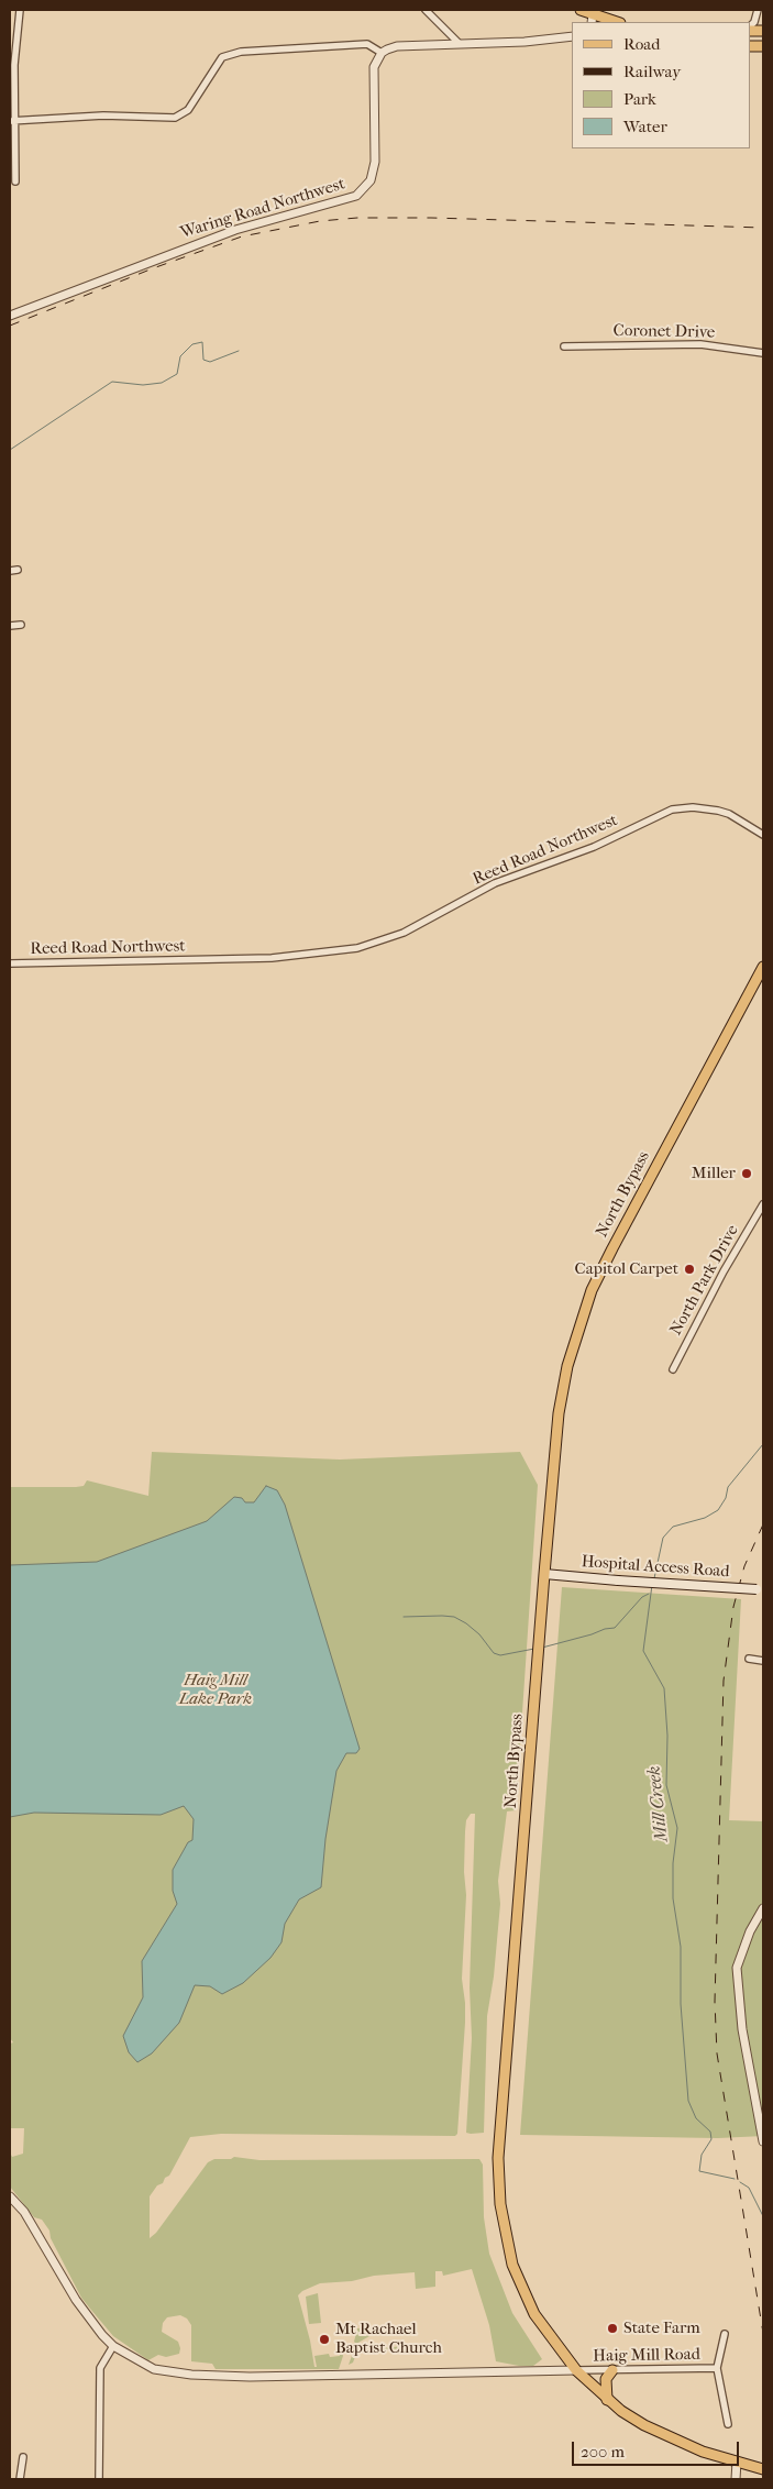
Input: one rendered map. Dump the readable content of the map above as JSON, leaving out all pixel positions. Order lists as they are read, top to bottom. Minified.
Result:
{"streets":{"main road":["North Bypass","Hospital Access Road"],"street":["Waring Road Northwest","Coronet Drive","Reed Road Northwest","North Park Drive","Haig Mill Road"]},"crossings":[["North Bypass","Hospital Access Road"],["North Bypass","Haig Mill Road"]],"water":["Mill Creek"],"parks":["Haig Mill Lake Park"],"places":["Miller","Capitol Carpet","State Farm","Mt Rachael Baptist Church"],"legend":["Road","Railway","Park","Water"],"scale_bar":"200 m"}
